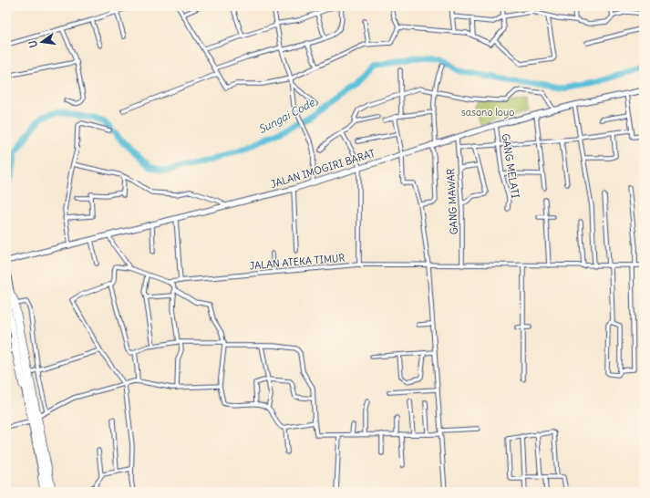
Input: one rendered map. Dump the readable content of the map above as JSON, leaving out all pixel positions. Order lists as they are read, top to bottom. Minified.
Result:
{"streets":{"main road":["JALAN IMOGIRI BARAT"],"street":["GANG MELATI","GANG MAWAR","JALAN ATEKA TIMUR"]},"crossings":[["GANG MELATI","JALAN IMOGIRI BARAT"],["JALAN IMOGIRI BARAT","GANG MAWAR"],["GANG MAWAR","JALAN ATEKA TIMUR"]],"water":["Sungai Code"],"parks":["sasono loyo"],"north":"left"}
